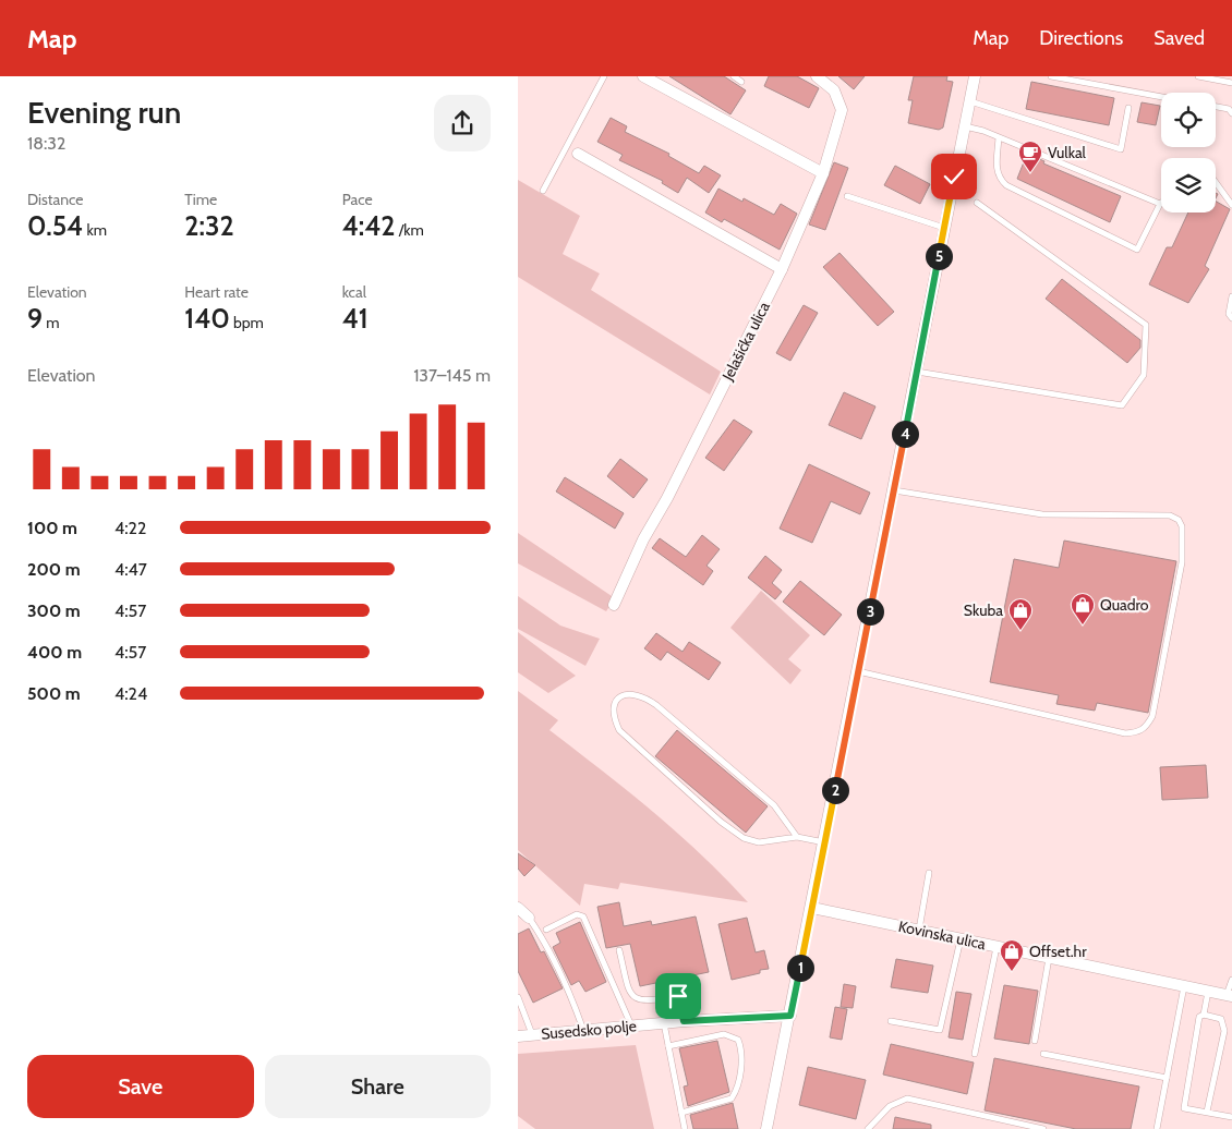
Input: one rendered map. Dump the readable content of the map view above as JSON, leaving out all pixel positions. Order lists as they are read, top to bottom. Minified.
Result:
{"streets":{"street":["Jelašićka ulica","Kovinska ulica","Susedsko polje"]},"places":{"cafe":["Vulkal"],"shop":["Quadro","Skuba","Offset.hr"]},"page":{"header":"Map","nav":["Map","Directions","Saved"],"heading":["Evening run","18:32"],"stats":[["Distance","0.54 km"],["Time","2:32"],["Pace","4:42 /km"],["Elevation","9 m"],["Heart rate","140 bpm"],["kcal","41"]],"pins":["5","4","3","2","1"],"chart":["Elevation","137–145 m"],"list":[{"name":"100 m","note":"4:22"},{"name":"200 m","note":"4:47"},{"name":"300 m","note":"4:57"},{"name":"400 m","note":"4:57"},{"name":"500 m","note":"4:24"}],"buttons":["Save","Share"]}}
